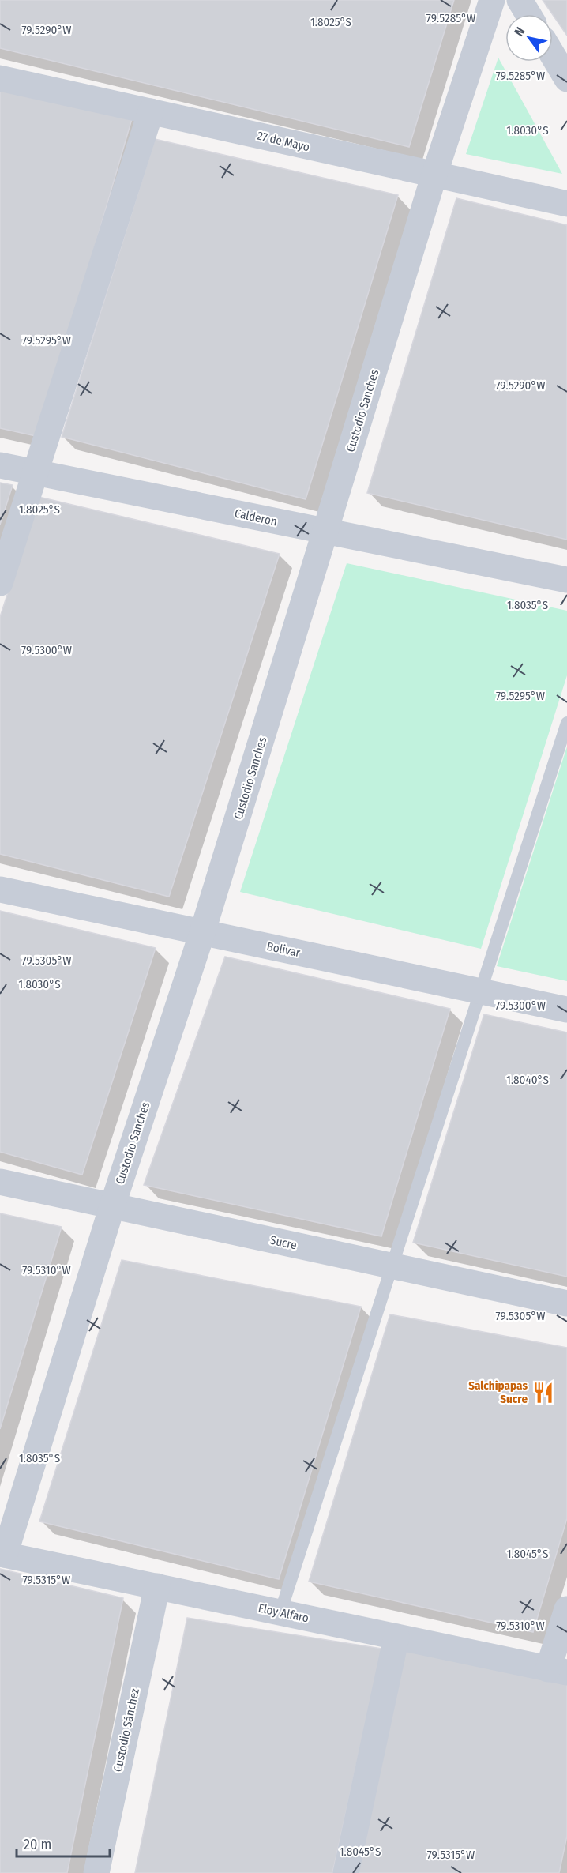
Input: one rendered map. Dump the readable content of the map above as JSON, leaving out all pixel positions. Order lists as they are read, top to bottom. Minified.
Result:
{"streets":{"street":["27 de Mayo","Custodio Sanches","Calderon","Bolivar","Sucre","Eloy Alfaro","Custodio Sánchez"]},"crossings":[["27 de Mayo","Custodio Sanches"],["Custodio Sanches","Calderon"],["Custodio Sanches","Bolivar"],["Custodio Sanches","Sucre"],["Custodio Sanches","Eloy Alfaro"],["Eloy Alfaro","Custodio Sánchez"]],"places":{"restaurant":["Salchipapas Sucre"]},"scale_bar":"20 m","north":"top left","coordinates":["79.5285°W","1.8025°S","79.5290°W","1.8030°S","79.5295°W","1.8035°S","79.5300°W","79.5305°W","1.8040°S","79.5310°W","1.8045°S","79.5315°W"]}
